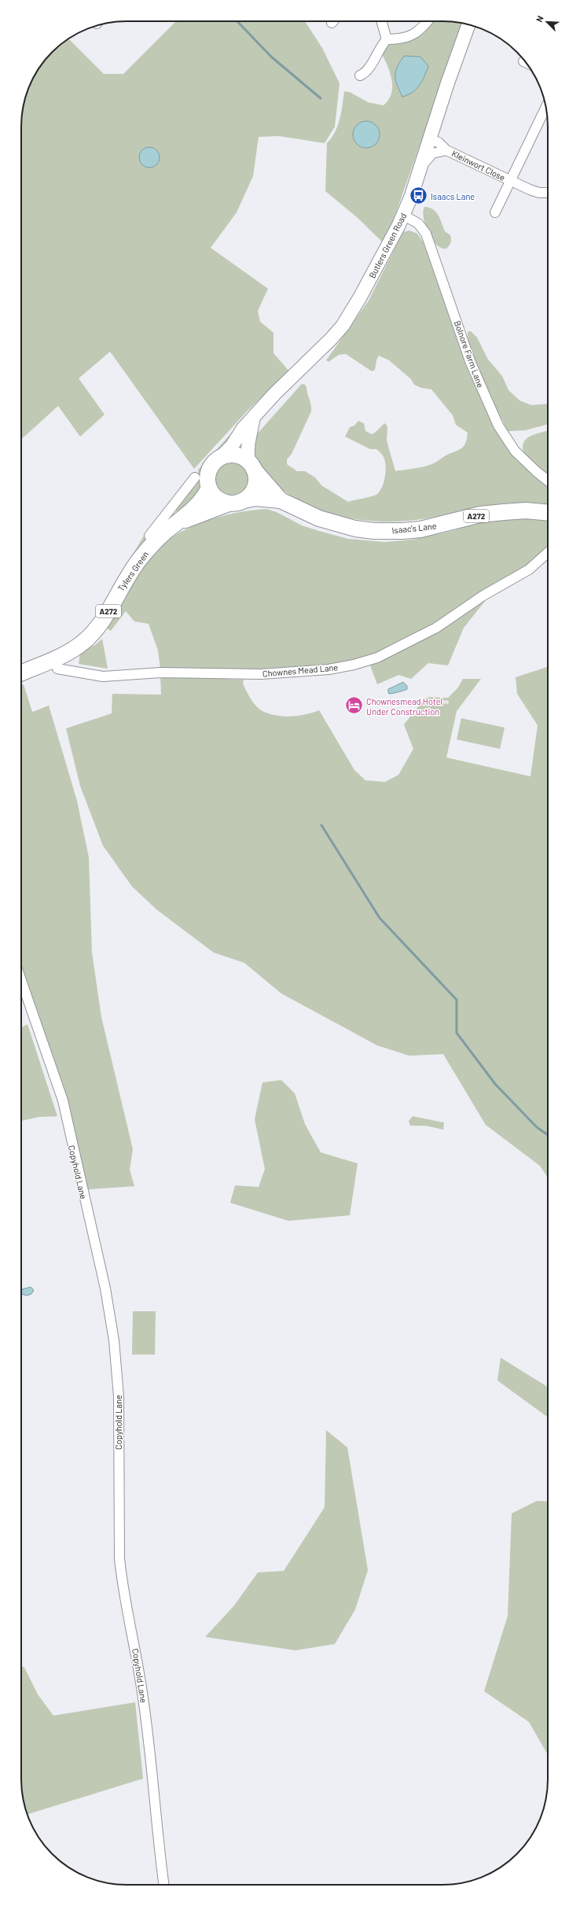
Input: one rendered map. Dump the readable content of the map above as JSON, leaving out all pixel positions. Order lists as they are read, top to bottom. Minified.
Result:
{"streets":{"highway":["A272","Isaac's Lane","Tylers Green"],"main road":["Butlers Green Road"],"street":["Kleinwort Close","Bolnore Farm Lane","Chownes Mead Lane","Copyhold Lane"]},"crossings":[["Kleinwort Close","Butlers Green Road"],["Butlers Green Road","Bolnore Farm Lane"],["Butlers Green Road","Isaac's Lane"],["Butlers Green Road","Tylers Green"],["Isaac's Lane","Tylers Green"]],"places":{"bus stop":["Isaacs Lane"],"hotel":["Chownesmead Hotel - Under Construction"]},"north":"top left"}
